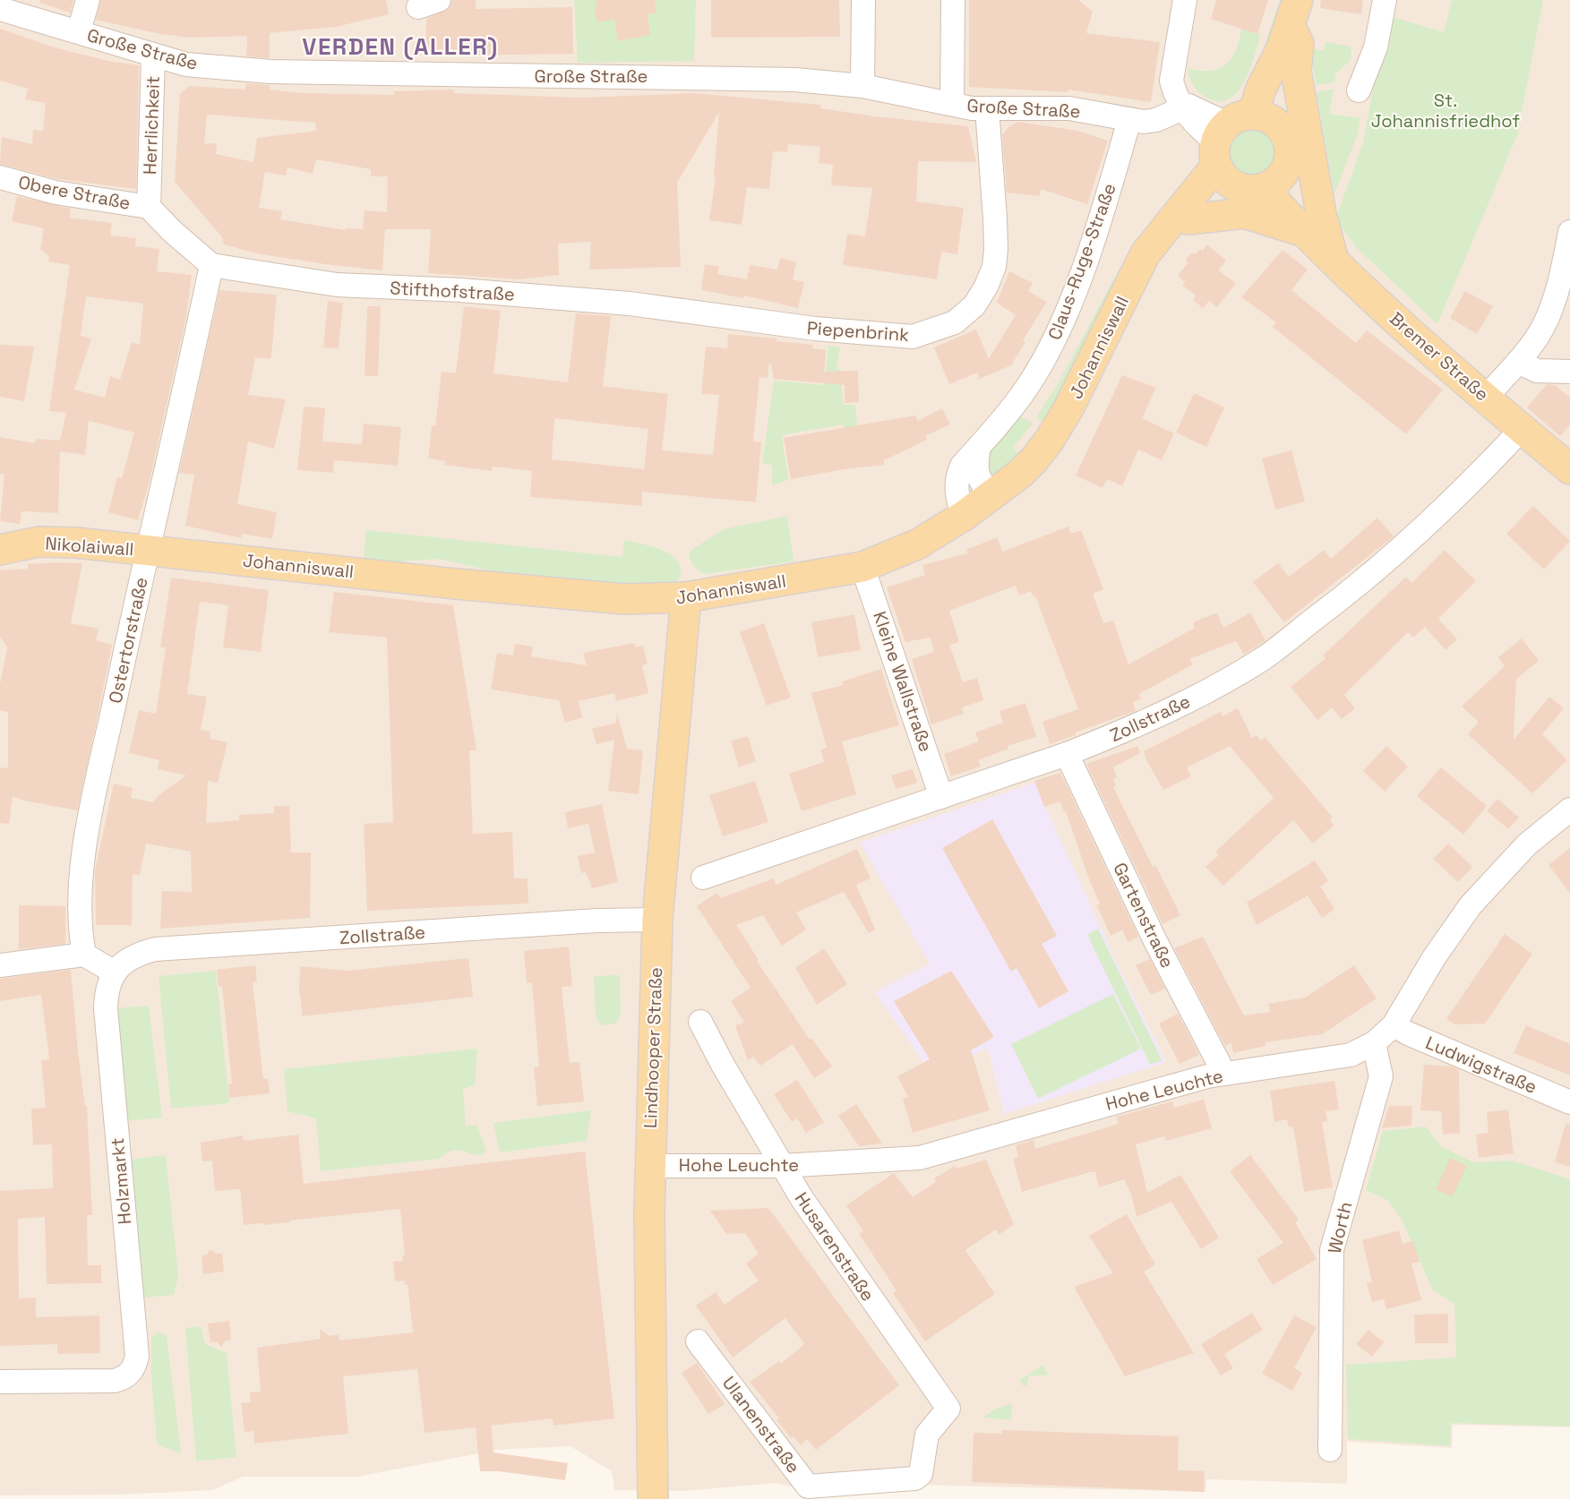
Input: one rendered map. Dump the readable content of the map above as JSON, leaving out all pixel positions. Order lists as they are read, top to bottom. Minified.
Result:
{"streets":{"main road":["Johanniswall","Bremer Straße","Nikolaiwall","Lindhooper Straße"],"street":["Große Straße","Herrlichkeit","Obere Straße","Claus-Ruge-Straße","Stifthofstraße","Piepenbrink","Ostertorstraße","Kleine Wallstraße","Zollstraße","Gartenstraße","Ludwigstraße","Hohe Leuchte","Holzmarkt","Worth","Husarenstraße","Ulanenstraße"]},"crossings":[["Große Straße","Herrlichkeit"],["Große Straße","Claus-Ruge-Straße"],["Große Straße","Piepenbrink"],["Herrlichkeit","Obere Straße"],["Claus-Ruge-Straße","Johanniswall"],["Stifthofstraße","Piepenbrink"],["Stifthofstraße","Ostertorstraße"],["Johanniswall","Nikolaiwall"],["Johanniswall","Ostertorstraße"],["Johanniswall","Kleine Wallstraße"],["Johanniswall","Lindhooper Straße"],["Bremer Straße","Zollstraße"],["Nikolaiwall","Ostertorstraße"],["Kleine Wallstraße","Zollstraße"],["Zollstraße","Gartenstraße"],["Zollstraße","Lindhooper Straße"],["Zollstraße","Holzmarkt"],["Gartenstraße","Hohe Leuchte"],["Lindhooper Straße","Hohe Leuchte"],["Ludwigstraße","Hohe Leuchte"],["Hohe Leuchte","Worth"],["Hohe Leuchte","Husarenstraße"],["Husarenstraße","Ulanenstraße"]],"districts":["VERDEN (ALLER)"],"parks":["St. Johannisfriedhof"]}
